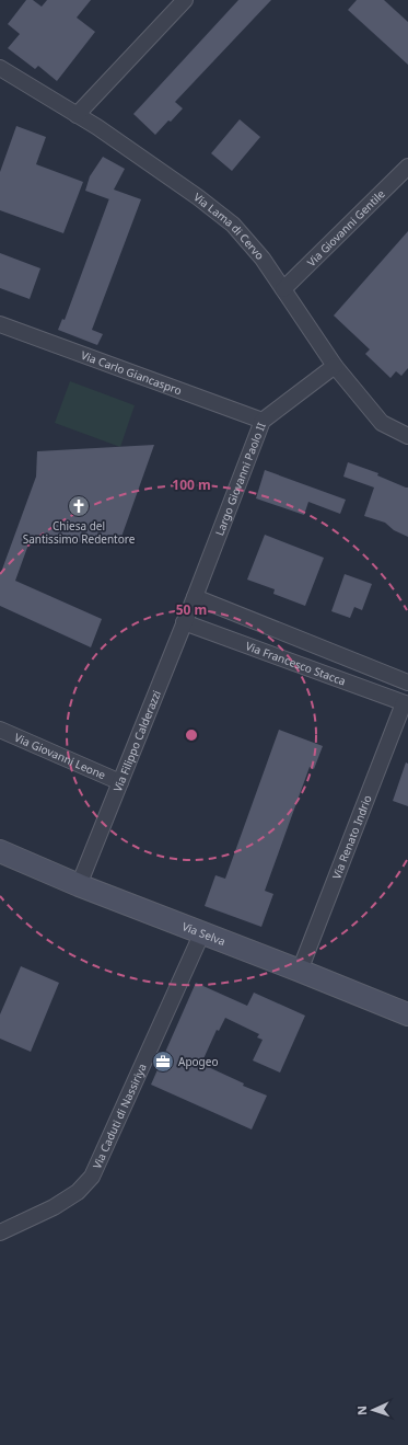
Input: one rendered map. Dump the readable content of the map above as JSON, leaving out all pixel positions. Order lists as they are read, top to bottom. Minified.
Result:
{"streets":{"street":["Via Lama di Cervo","Via Giovanni Gentile","Via Carlo Giancaspro","Largo Giovanni Paolo II","Via Francesco Stacca","Via Filippo Calderazzi","Via Giovanni Leone","Via Renato Indrio","Via Selva","Via Caduti di Nassiriya"]},"crossings":[["Via Lama di Cervo","Via Giovanni Gentile"],["Via Lama di Cervo","Largo Giovanni Paolo II"],["Via Carlo Giancaspro","Largo Giovanni Paolo II"],["Largo Giovanni Paolo II","Via Francesco Stacca"],["Largo Giovanni Paolo II","Via Filippo Calderazzi"],["Via Francesco Stacca","Via Filippo Calderazzi"],["Via Francesco Stacca","Via Renato Indrio"],["Via Filippo Calderazzi","Via Giovanni Leone"],["Via Filippo Calderazzi","Via Selva"],["Via Renato Indrio","Via Selva"],["Via Selva","Via Caduti di Nassiriya"]],"places":{"church":["Chiesa del Santissimo Redentore"],"office":["Apogeo"]},"north":"left","rings":["100 m","50 m"]}
